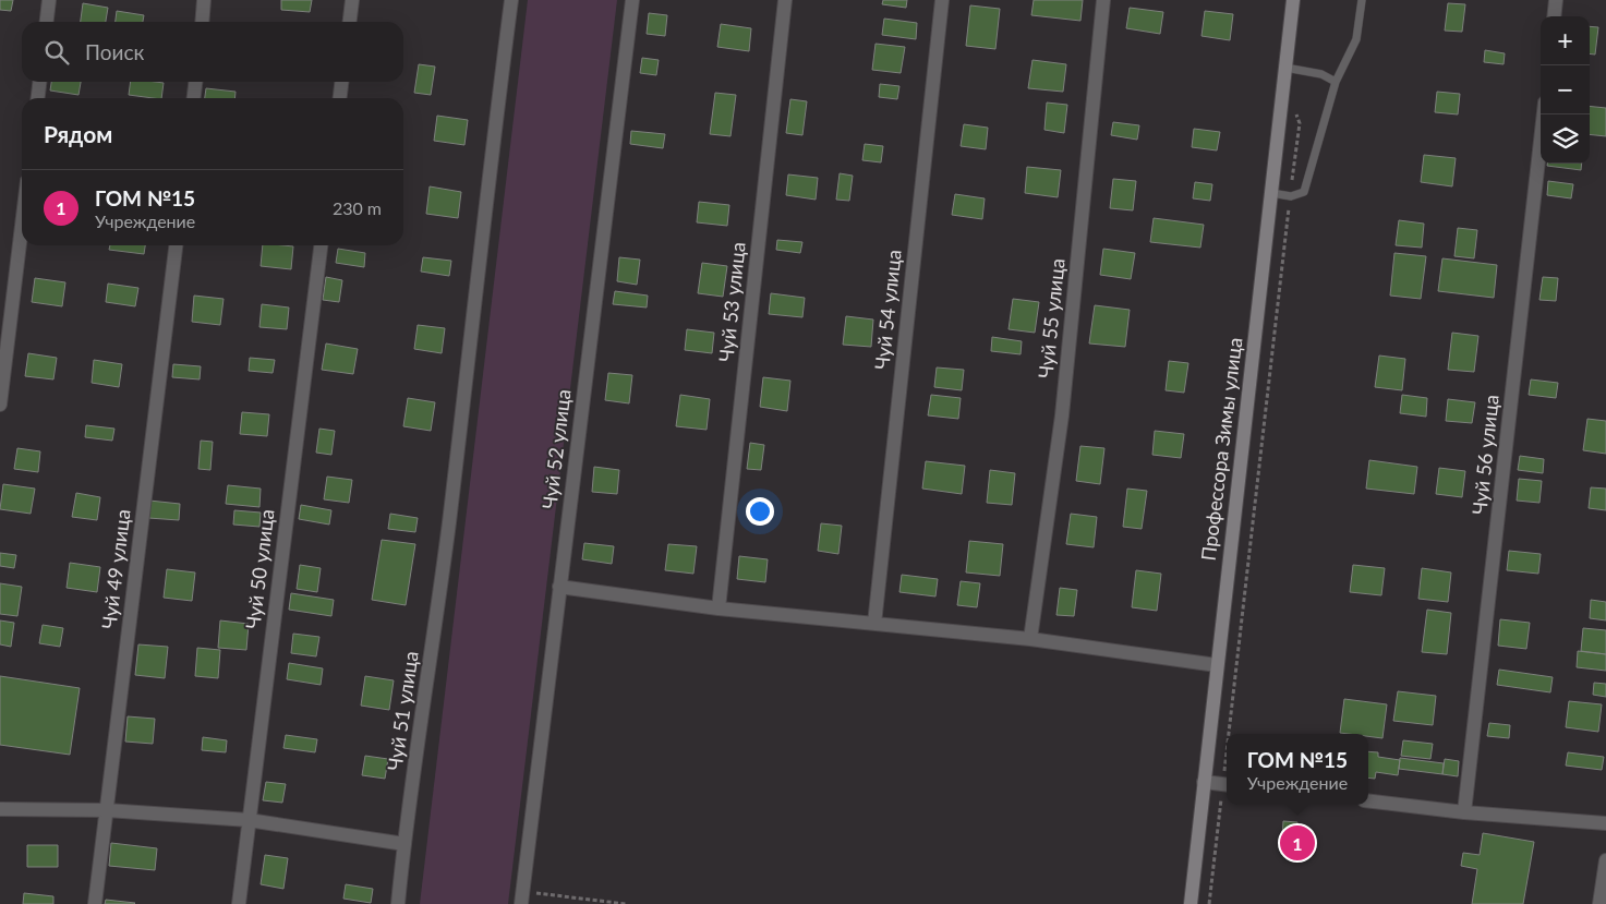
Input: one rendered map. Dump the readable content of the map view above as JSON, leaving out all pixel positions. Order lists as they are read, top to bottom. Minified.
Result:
{"streets":{"street":["Чуй 53 улица","Чуй 54 улица","Чуй 55 улица","Чуй 52 улица","Профессора Зимы улица","Чуй 56 улица","Чуй 49 улица","Чуй 50 улица","Чуй 51 улица"]},"page":{"map_buttons":["+","−"],"search":"Поиск","heading":"Рядом","list":[{"mark":"1","name":"ГОМ №15","note":"Учреждение","value":"230 m"}],"popup":["ГОМ №15","Учреждение"],"pins":"1"}}
